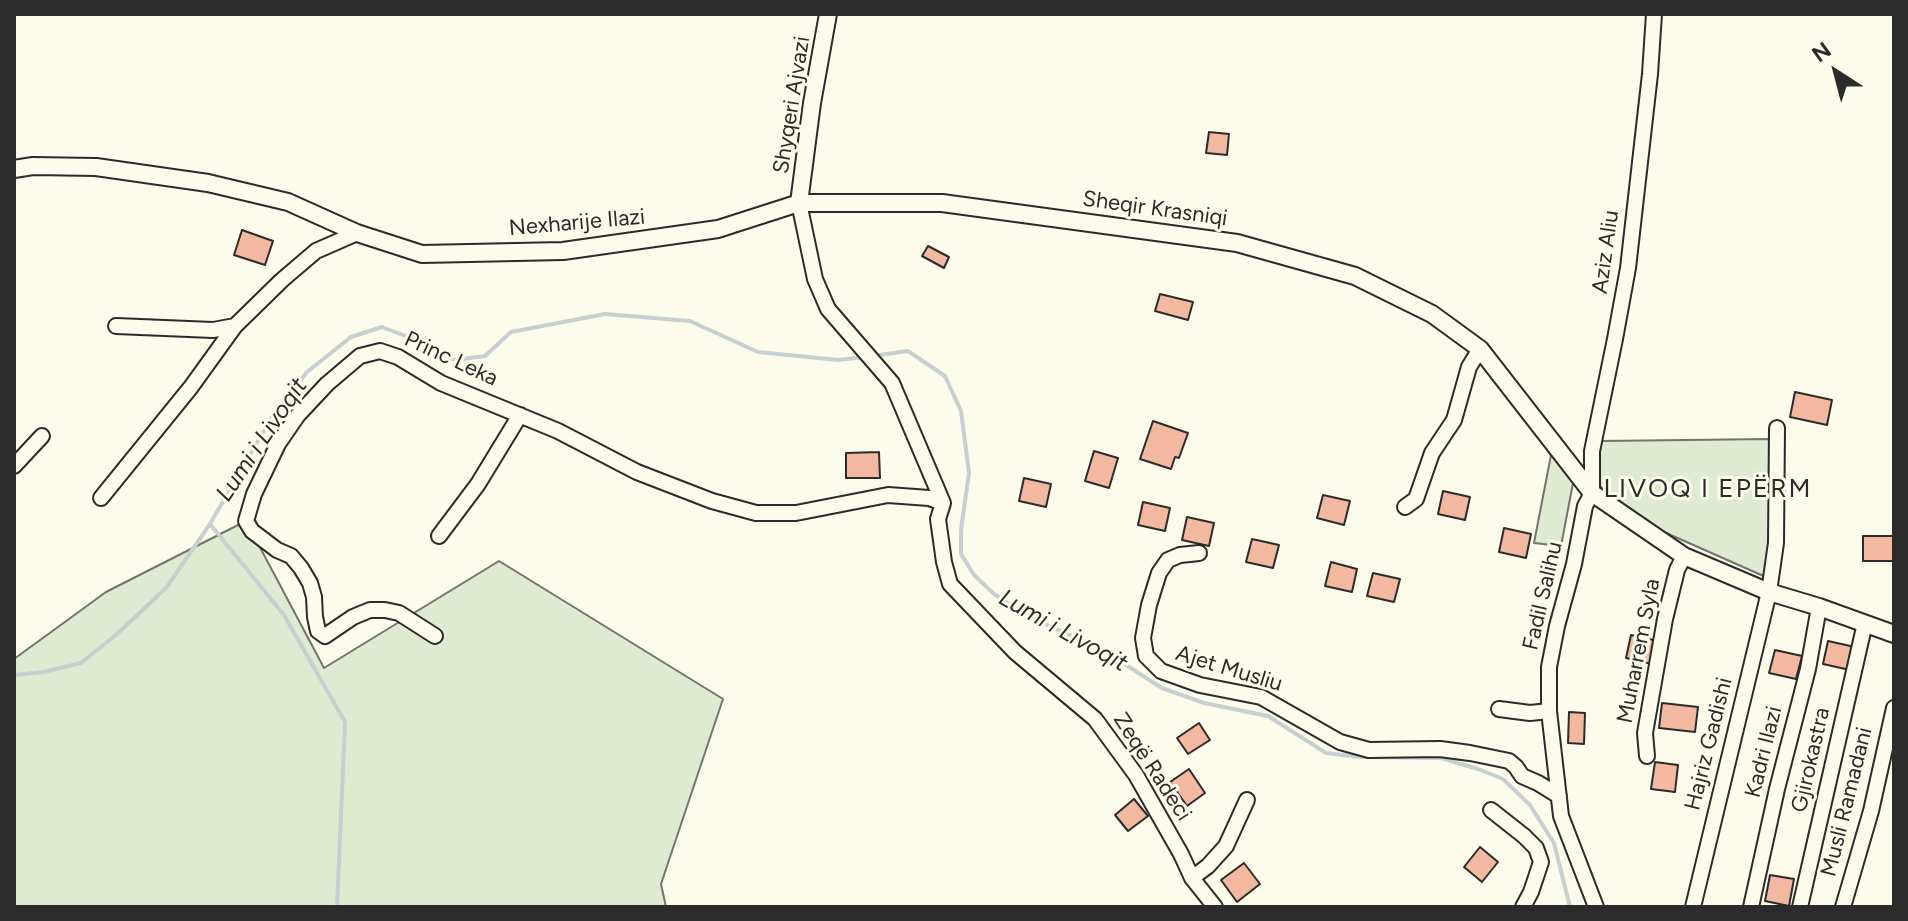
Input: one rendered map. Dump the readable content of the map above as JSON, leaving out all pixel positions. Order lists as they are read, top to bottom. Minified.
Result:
{"streets":{"street":["Shyqeri Ajvazi","Sheqir Krasniqi","Nexharije Ilazi","Aziz Aliu","Princ Leka","Fadil Salihu","Muharrem Syla","Ajet Musliu","Hajriz Gadishi","Kadri Ilazi","Gjirokastra","Zeqë Radeci","Musli Ramadani"]},"crossings":[["Shyqeri Ajvazi","Sheqir Krasniqi"],["Shyqeri Ajvazi","Nexharije Ilazi"],["Shyqeri Ajvazi","Zeqë Radeci"],["Sheqir Krasniqi","Nexharije Ilazi"],["Sheqir Krasniqi","Aziz Aliu"],["Sheqir Krasniqi","Fadil Salihu"],["Sheqir Krasniqi","Muharrem Syla"],["Sheqir Krasniqi","Zeqë Radeci"],["Nexharije Ilazi","Zeqë Radeci"],["Aziz Aliu","Fadil Salihu"],["Aziz Aliu","Muharrem Syla"],["Princ Leka","Zeqë Radeci"],["Fadil Salihu","Muharrem Syla"],["Fadil Salihu","Ajet Musliu"],["Muharrem Syla","Hajriz Gadishi"],["Muharrem Syla","Kadri Ilazi"],["Muharrem Syla","Gjirokastra"]],"districts":["LIVOQ I EPËRM"],"water":["Lumi i Livoqit"],"north":"top left"}
